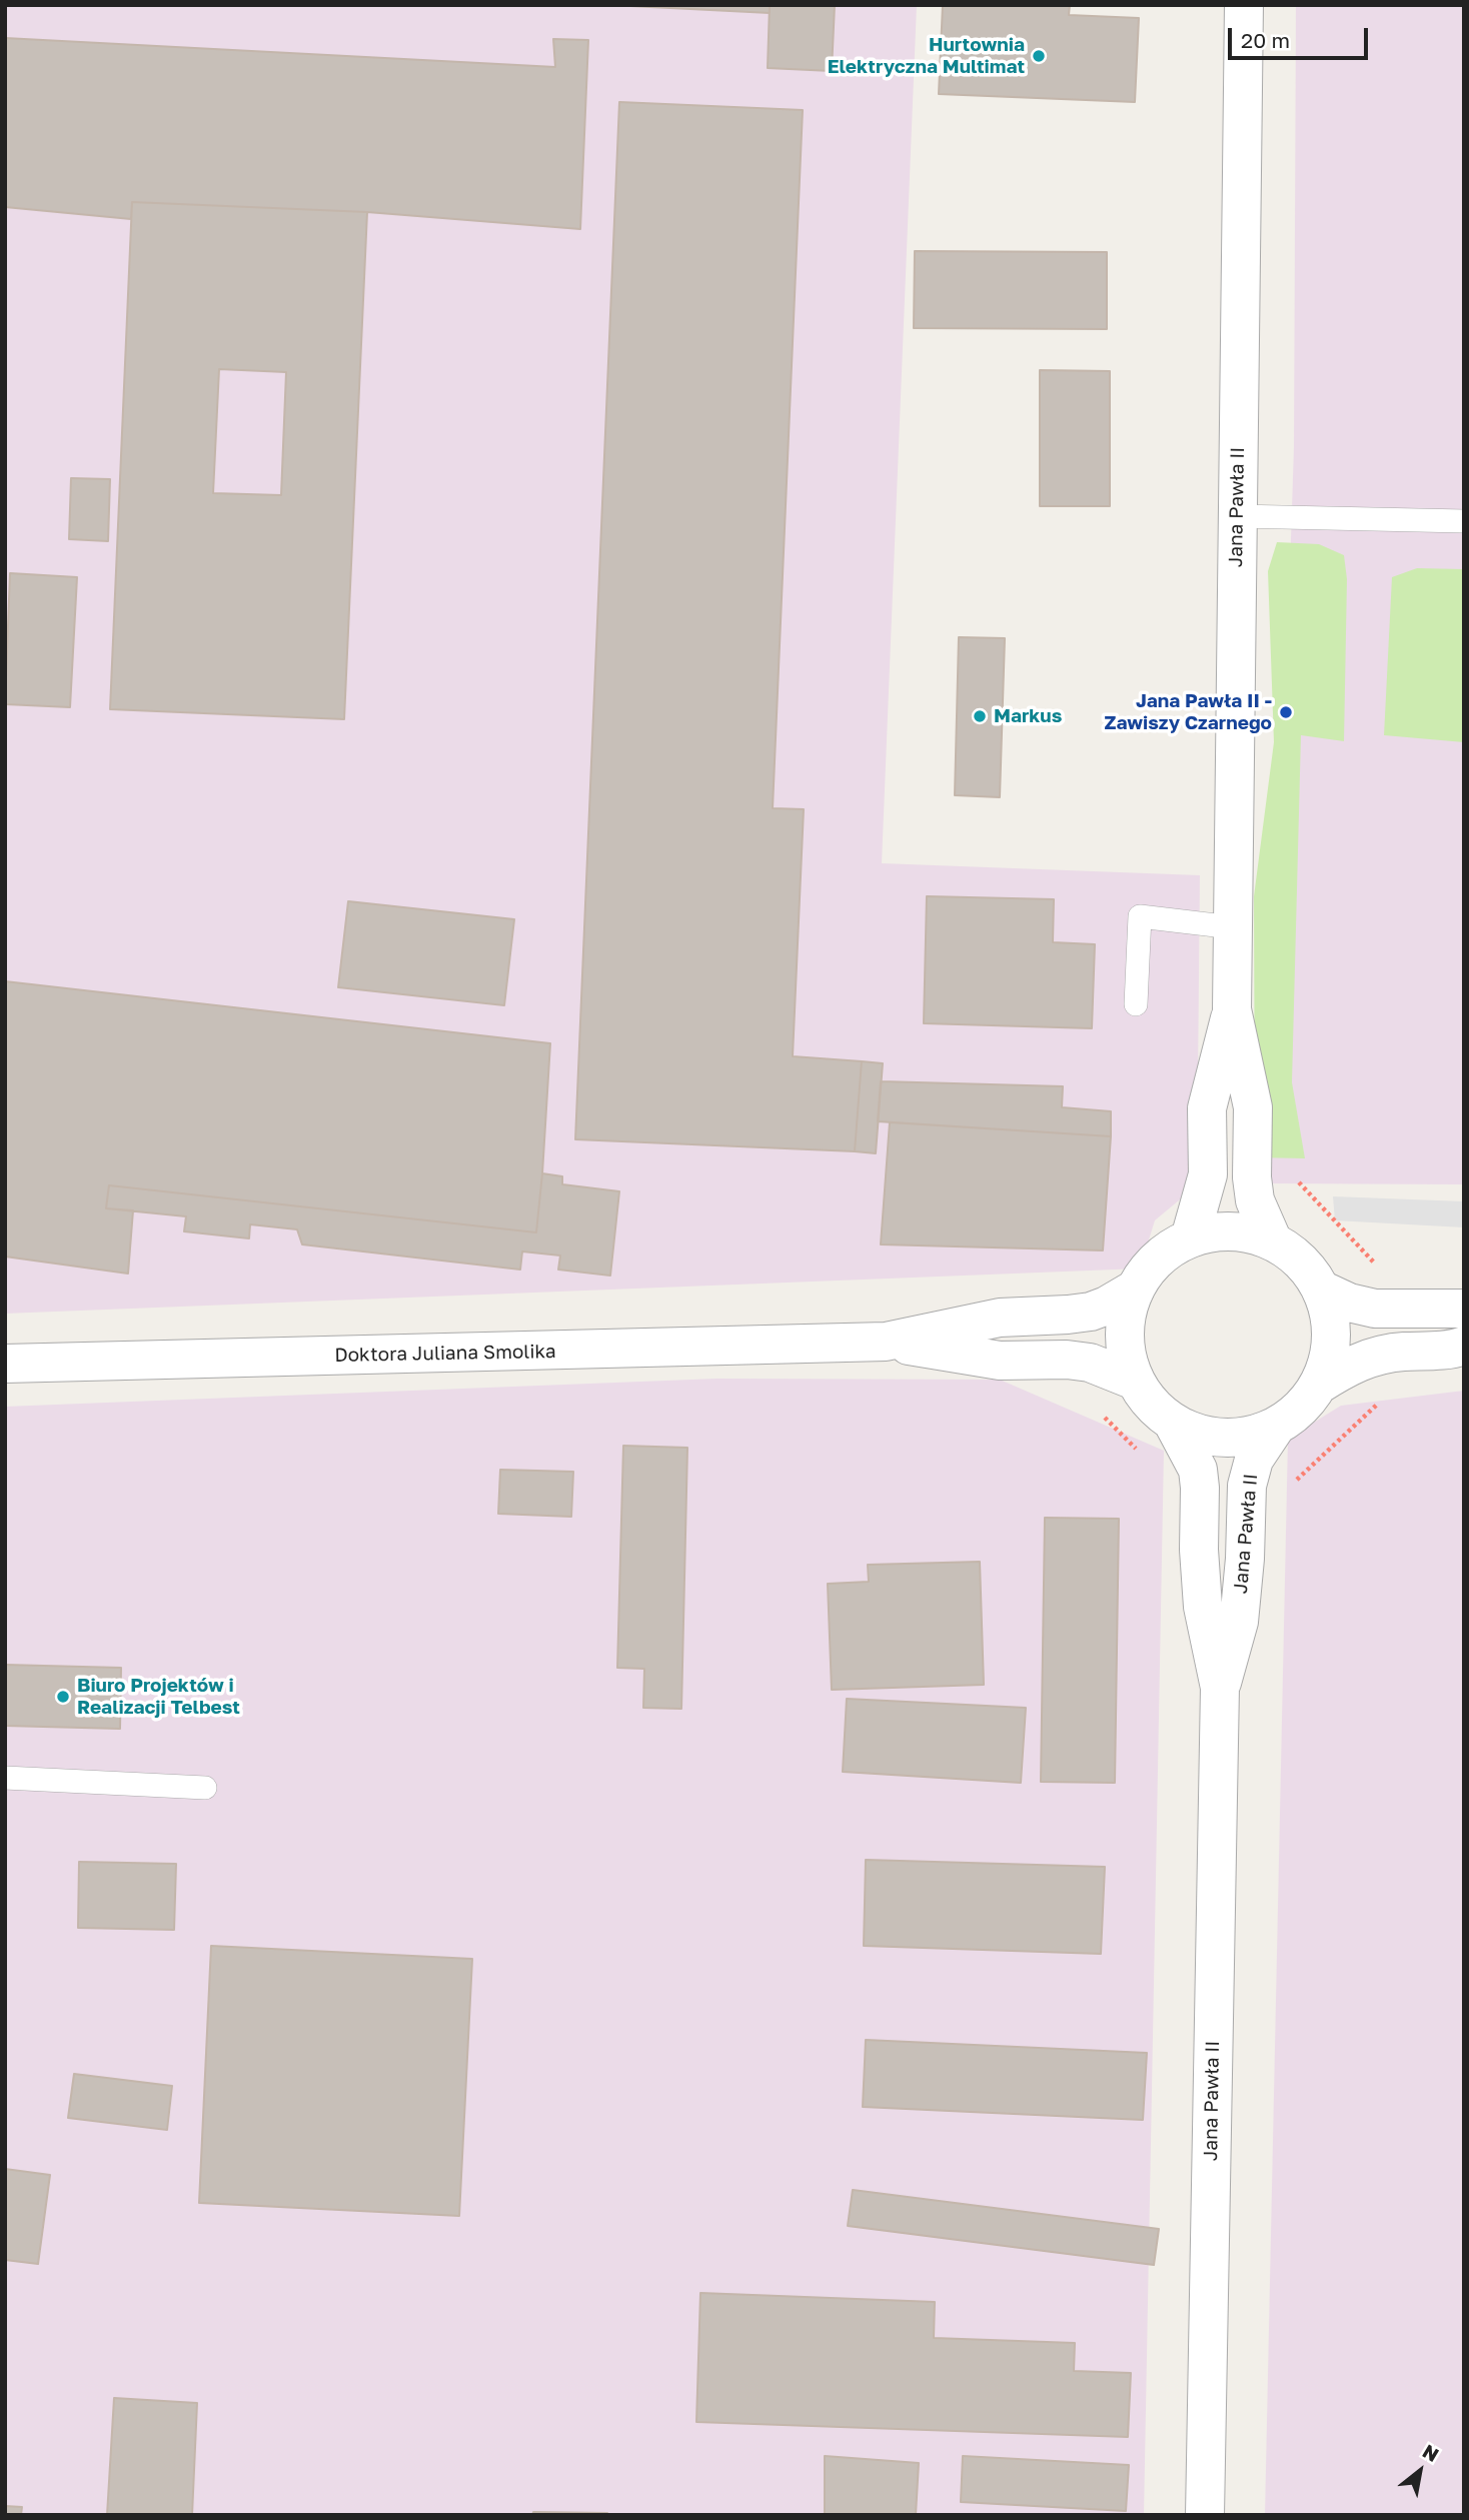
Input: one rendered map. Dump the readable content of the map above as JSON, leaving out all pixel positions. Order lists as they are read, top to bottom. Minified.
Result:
{"streets":{"street":["Jana Pawła II","Doktora Juliana Smolika"]},"crossings":[["Jana Pawła II","Doktora Juliana Smolika"]],"places":["Hurtownia Elektryczna Multimat","Jana Pawła II - Zawiszy Czarnego","Markus","Biuro Projektów i Realizacji Telbest"],"scale_bar":"20 m","north":"top right"}
